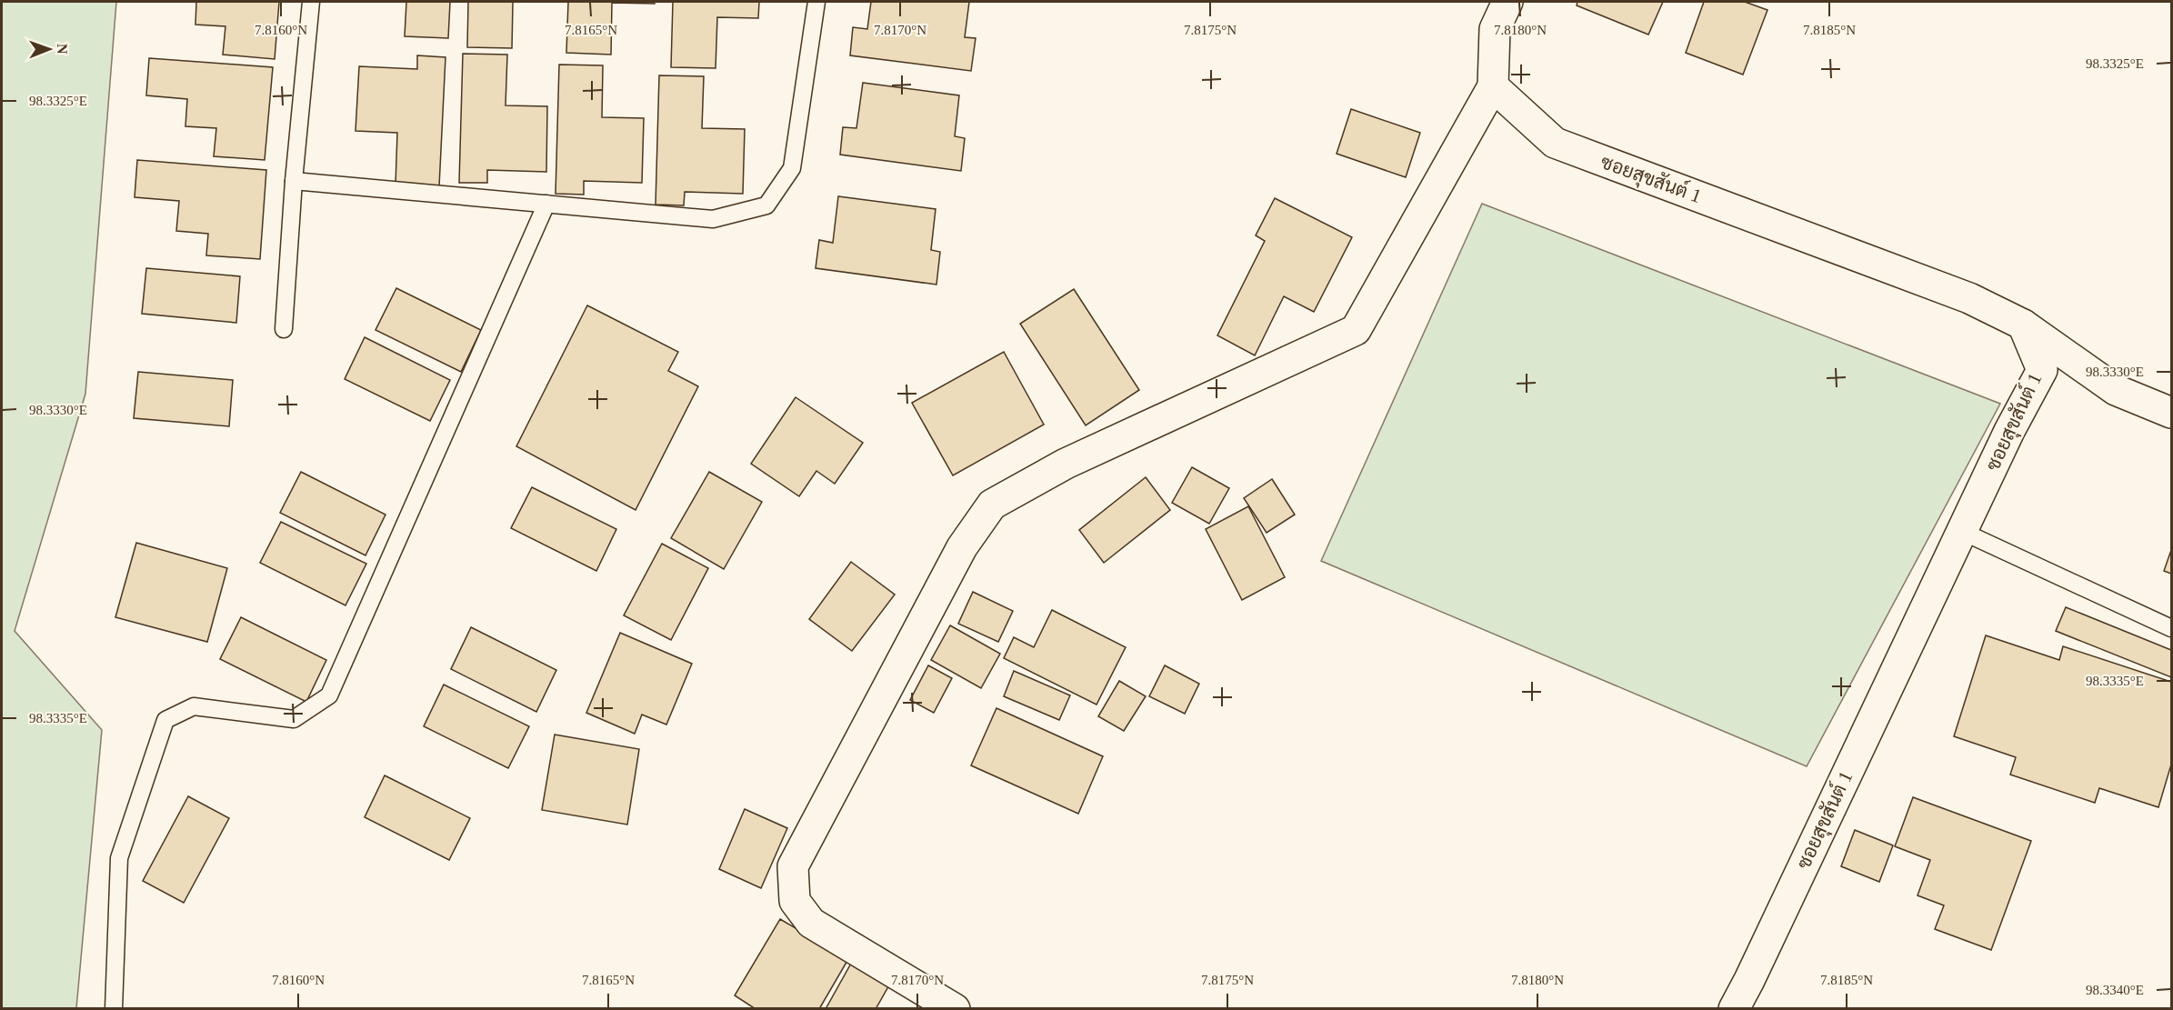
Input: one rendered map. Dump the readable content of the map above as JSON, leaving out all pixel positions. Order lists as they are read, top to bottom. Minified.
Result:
{"streets":{"street":["ซอยสุขสันต์ 1"]},"north":"right","coordinates":["7.8160°N","7.8165°N","7.8170°N","7.8175°N","7.8180°N","7.8185°N","98.3325°E","98.3330°E","98.3335°E","98.3340°E"]}
